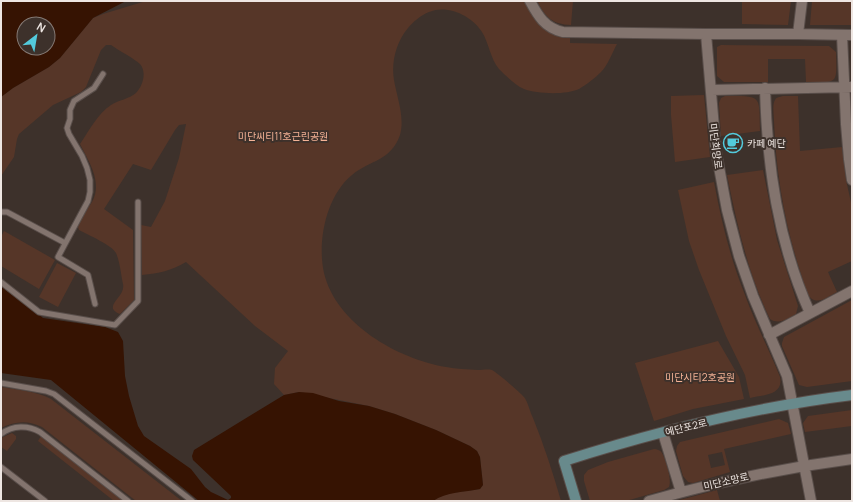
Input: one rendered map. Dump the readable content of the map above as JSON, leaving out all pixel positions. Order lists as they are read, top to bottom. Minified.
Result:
{"streets":{"street":["미단희망로","예단포2로","미단소망로"]},"crossings":[["미단희망로","예단포2로"]],"parks":["미단씨티11호근린공원","미단시티2호공원"],"places":{"cafe":["카페 예단"]},"north":"top right"}
